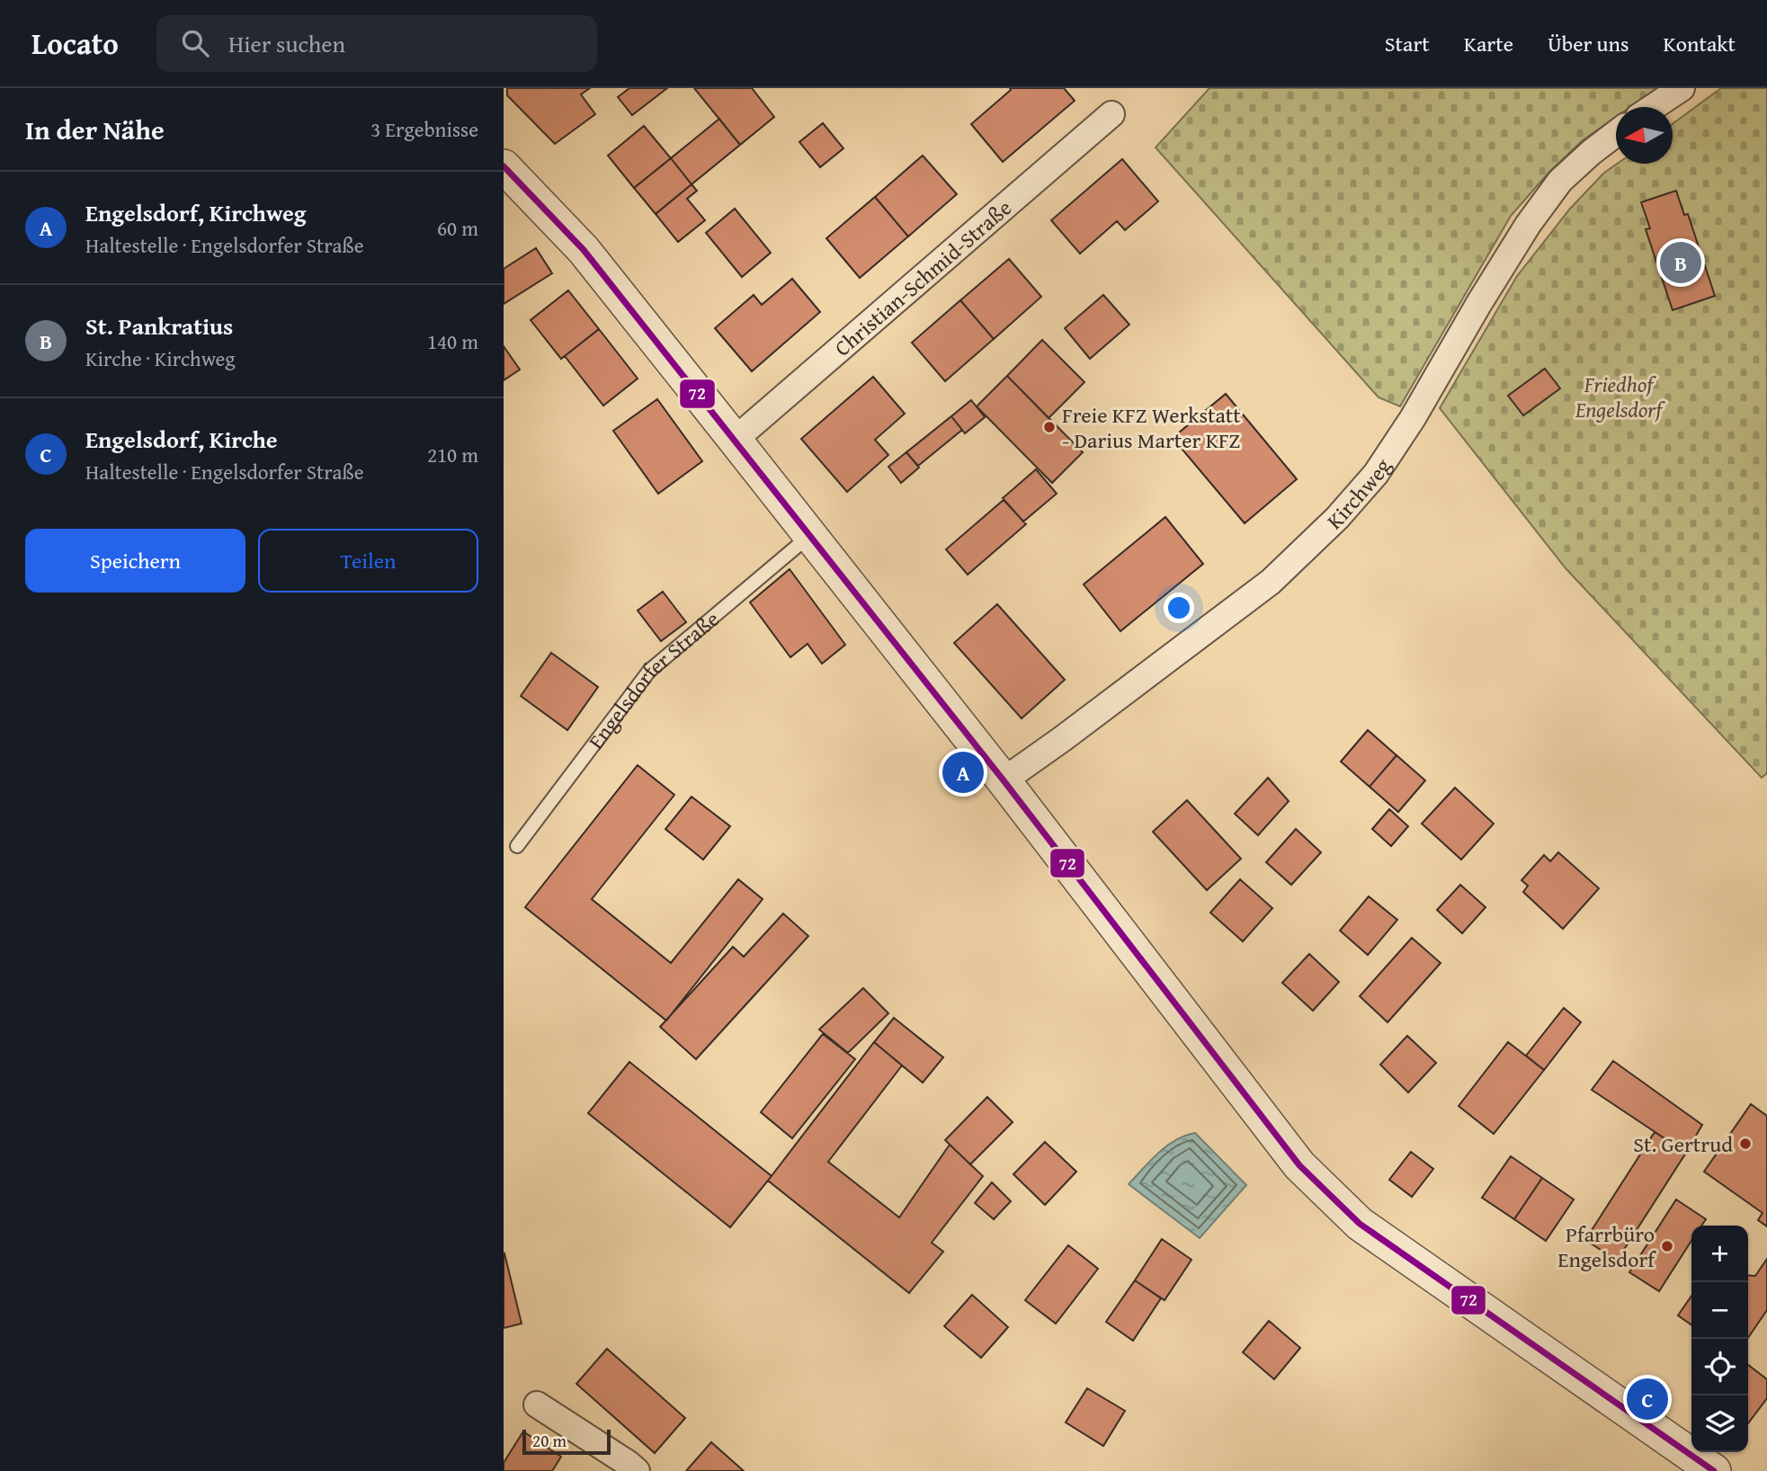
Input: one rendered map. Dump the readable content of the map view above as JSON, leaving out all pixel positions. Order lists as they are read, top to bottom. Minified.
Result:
{"streets":{"street":["Christian-Schmid-Straße","Kirchweg"],"lane":["Engelsdorfer Straße"]},"parks":["Friedhof Engelsdorf"],"places":["Freie KFZ Werkstatt - Darius Marter KFZ","St. Gertrud","Pfarrbüro Engelsdorf"],"lines":["transit line 72"],"scale_bar":"20 m","north":"left","page":{"header":"Locato","search":"Hier suchen","nav":["Start","Karte","Über uns","Kontakt"],"heading":["In der Nähe","3 Ergebnisse"],"list":[{"mark":"A","name":"Engelsdorf, Kirchweg","note":"Haltestelle · Engelsdorfer Straße","value":"60 m"},{"mark":"B","name":"St. Pankratius","note":"Kirche · Kirchweg","value":"140 m"},{"mark":"C","name":"Engelsdorf, Kirche","note":"Haltestelle · Engelsdorfer Straße","value":"210 m"}],"pins":["B","A","C"],"buttons":["Speichern","Teilen"],"map_buttons":["+","−"],"scale":"20 m"}}
